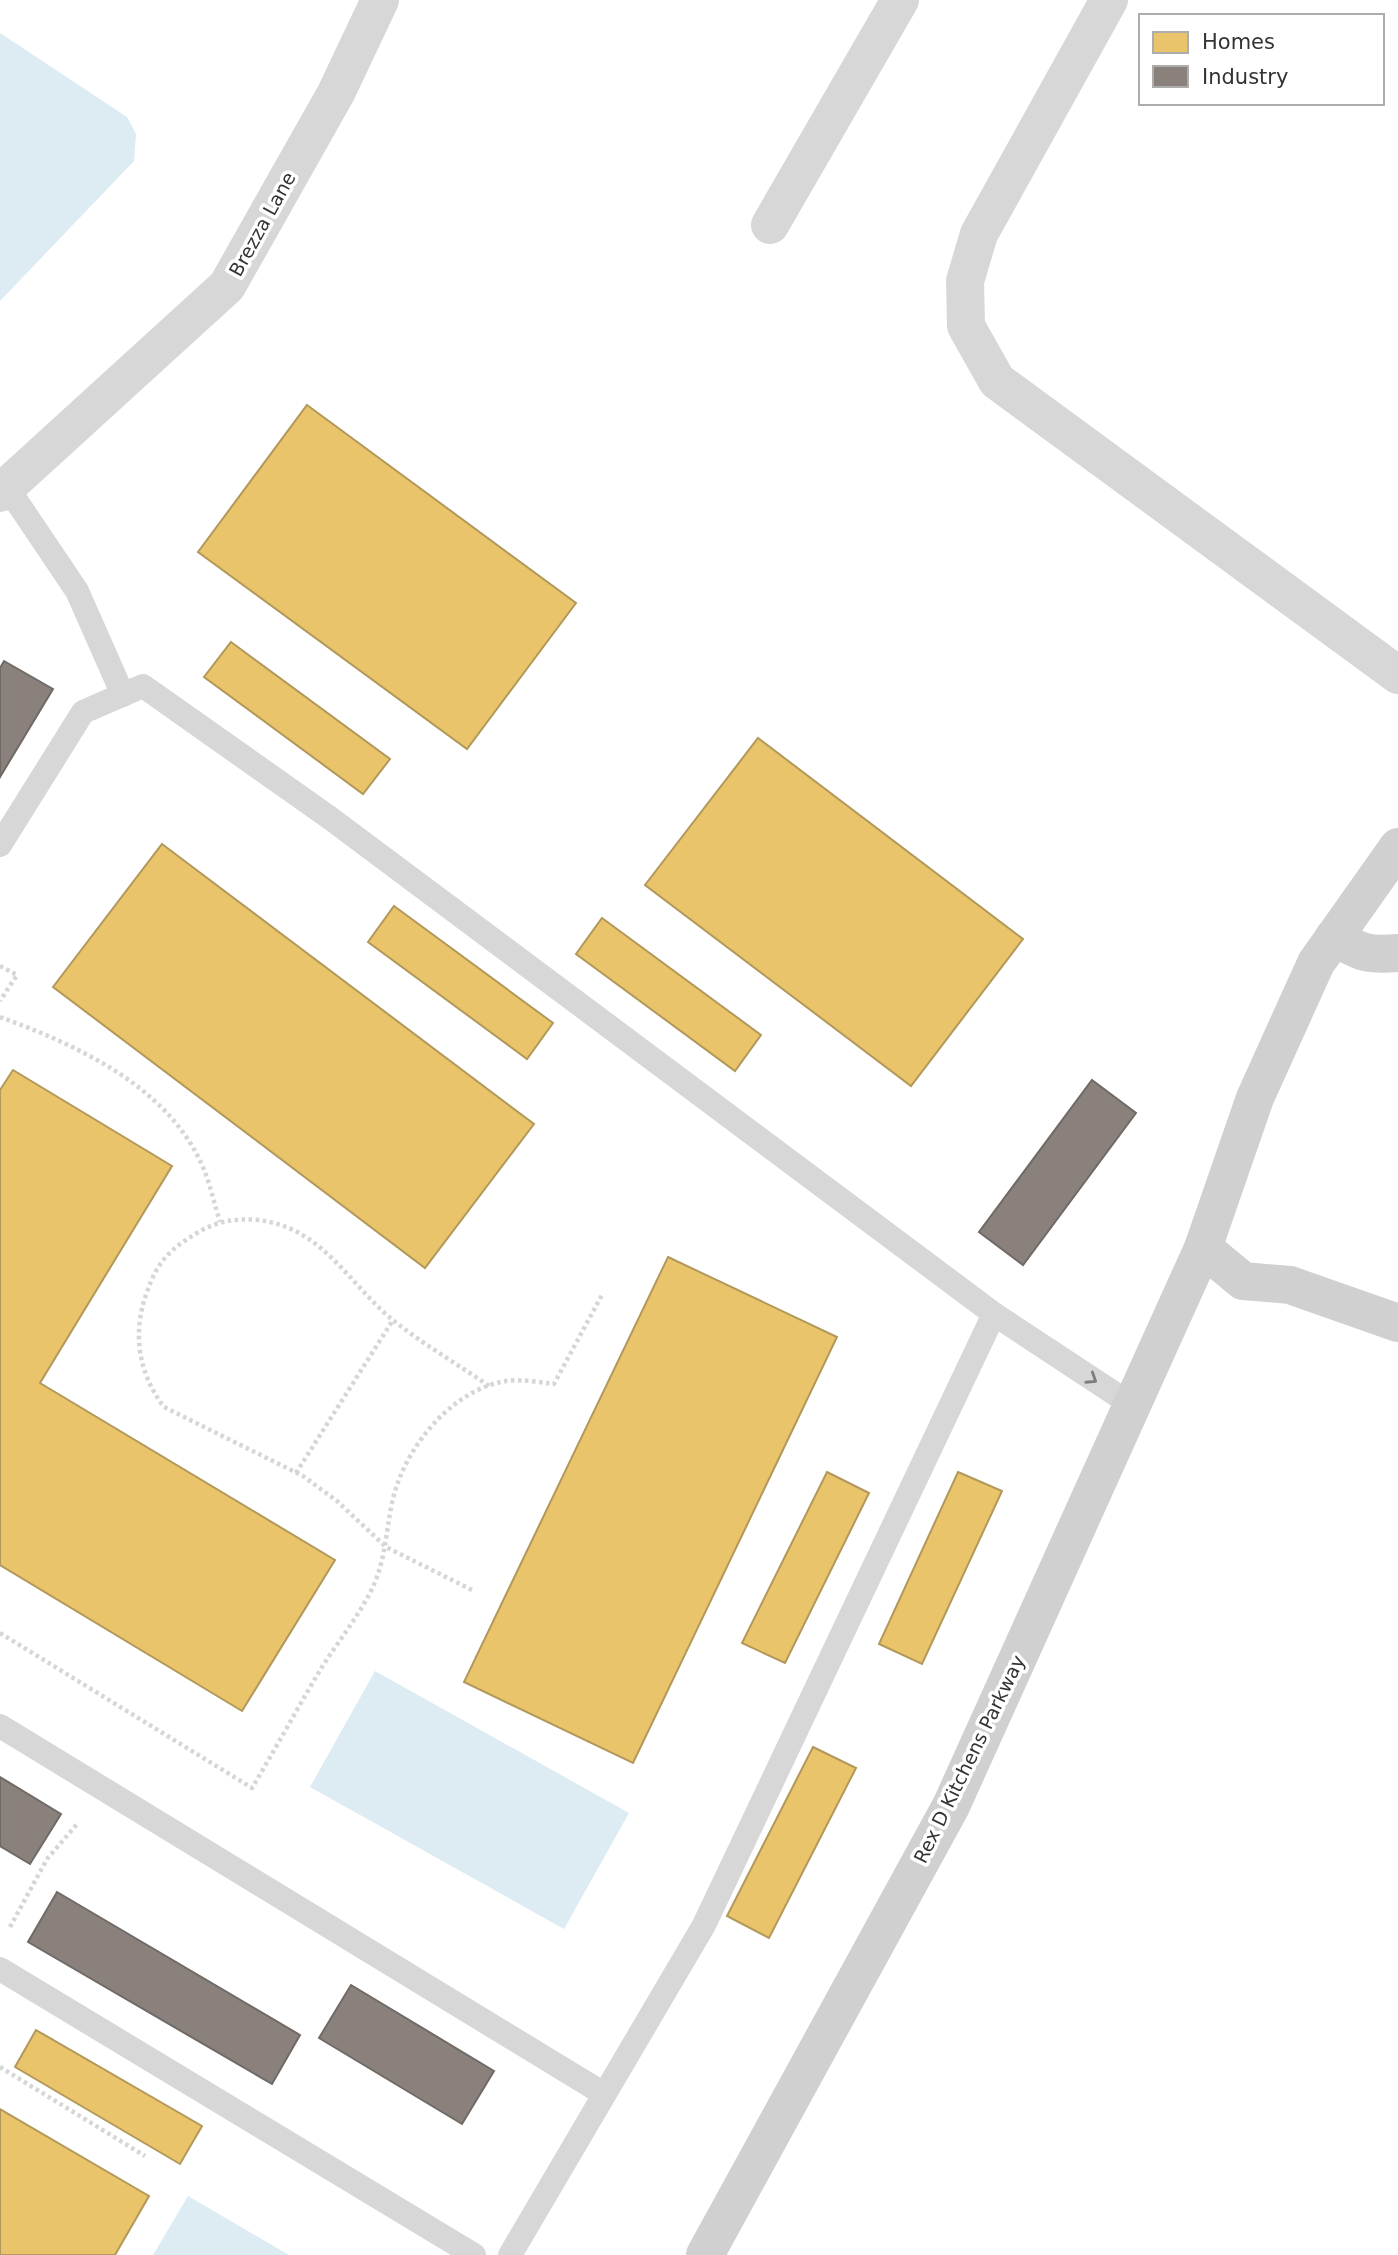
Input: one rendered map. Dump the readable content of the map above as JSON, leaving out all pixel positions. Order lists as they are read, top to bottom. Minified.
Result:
{"streets":{"street":["Brezza Lane","Rex D Kitchens Parkway"]},"legend":["Homes","Industry"]}
